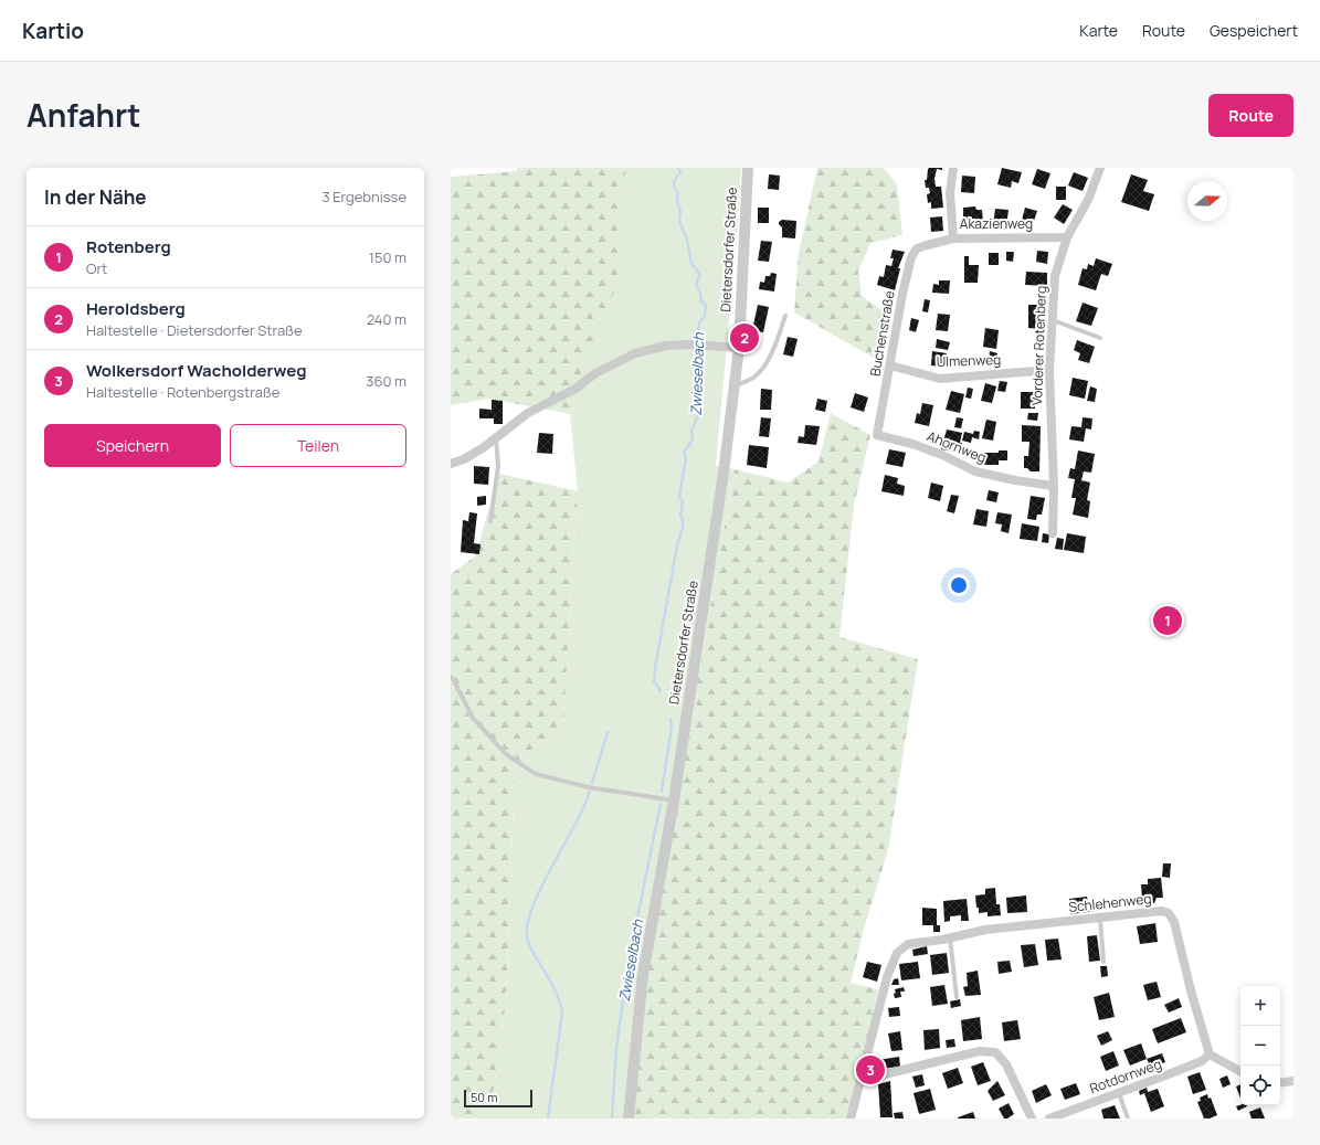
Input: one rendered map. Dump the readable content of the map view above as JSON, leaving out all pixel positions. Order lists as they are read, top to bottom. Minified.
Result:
{"streets":{"street":["Akazienweg","Dietersdorfer Straße","Buchenstraße","Vorderer Rotenberg","Ulmenweg","Ahornweg","Schlehenweg","Rotdornweg"]},"crossings":[["Akazienweg","Buchenstraße"],["Akazienweg","Vorderer Rotenberg"],["Buchenstraße","Ulmenweg"],["Buchenstraße","Ahornweg"],["Vorderer Rotenberg","Ulmenweg"],["Vorderer Rotenberg","Ahornweg"],["Schlehenweg","Rotdornweg"]],"water":["Zwieselbach"],"scale_bar":"50 m","north":"right","page":{"header":"Kartio","nav":["Karte","Route","Gespeichert"],"title":"Anfahrt","buttons":["Route",["Speichern","Teilen"]],"heading":["In der Nähe","3 Ergebnisse"],"list":[{"mark":"1","name":"Rotenberg","note":"Ort","value":"150 m"},{"mark":"2","name":"Heroldsberg","note":"Haltestelle · Dietersdorfer Straße","value":"240 m"},{"mark":"3","name":"Wolkersdorf Wacholderweg","note":"Haltestelle · Rotenbergstraße","value":"360 m"}],"pins":["2","1","3"],"map_buttons":["+","−"],"scale":"50 m"}}
